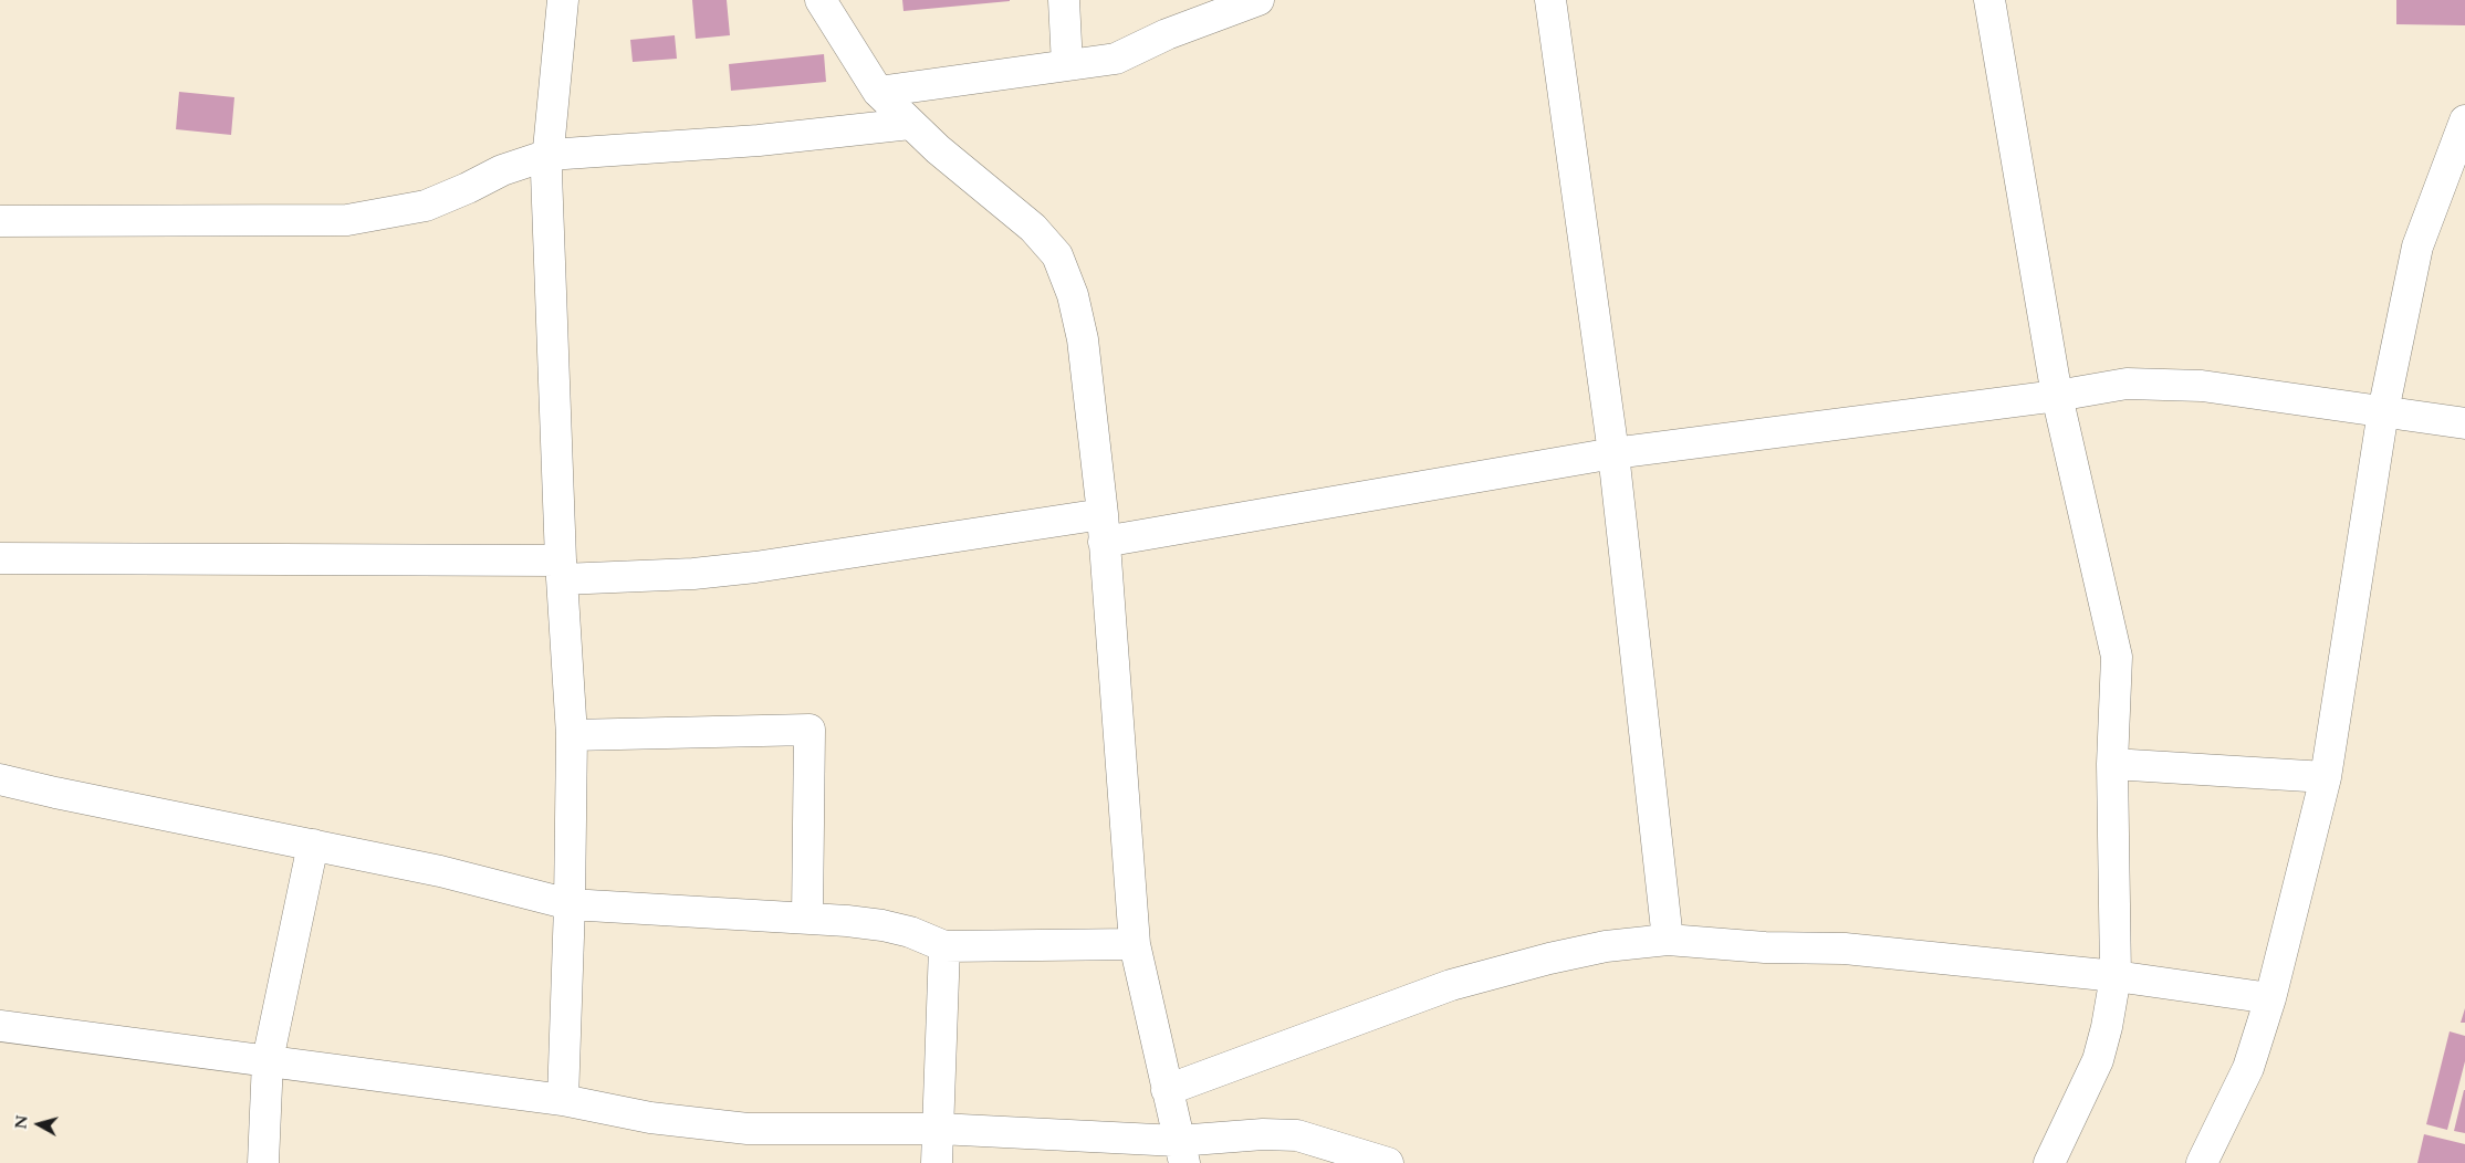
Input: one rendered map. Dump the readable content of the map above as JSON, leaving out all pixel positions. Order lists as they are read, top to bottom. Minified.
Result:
{"north":"left"}
